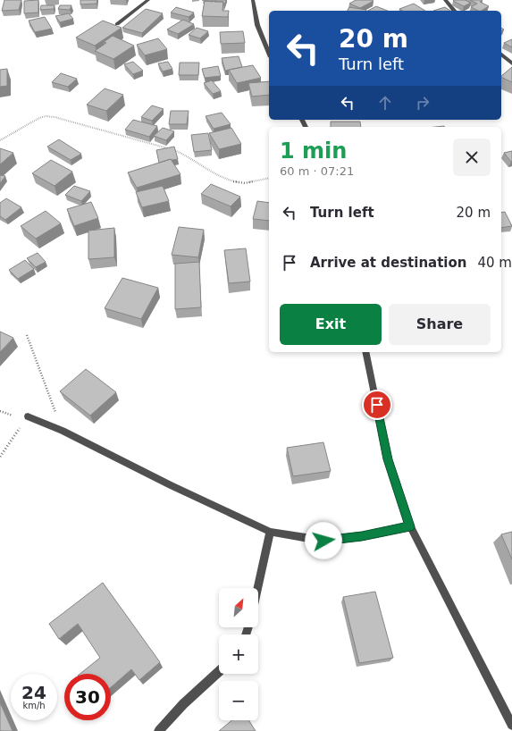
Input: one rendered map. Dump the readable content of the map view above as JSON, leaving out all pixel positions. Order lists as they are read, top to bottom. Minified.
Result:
{"north":"top right","page":{"turn":["20 m","Turn left"],"heading":["1 min","60 m · 07:21"],"list":[{"name":"Turn left","value":"20 m"},{"name":"Arrive at destination","value":"40 m"}],"buttons":["Exit","Share"],"map_buttons":["+","−"],"speed":"24 km/h","limit":"30"}}
